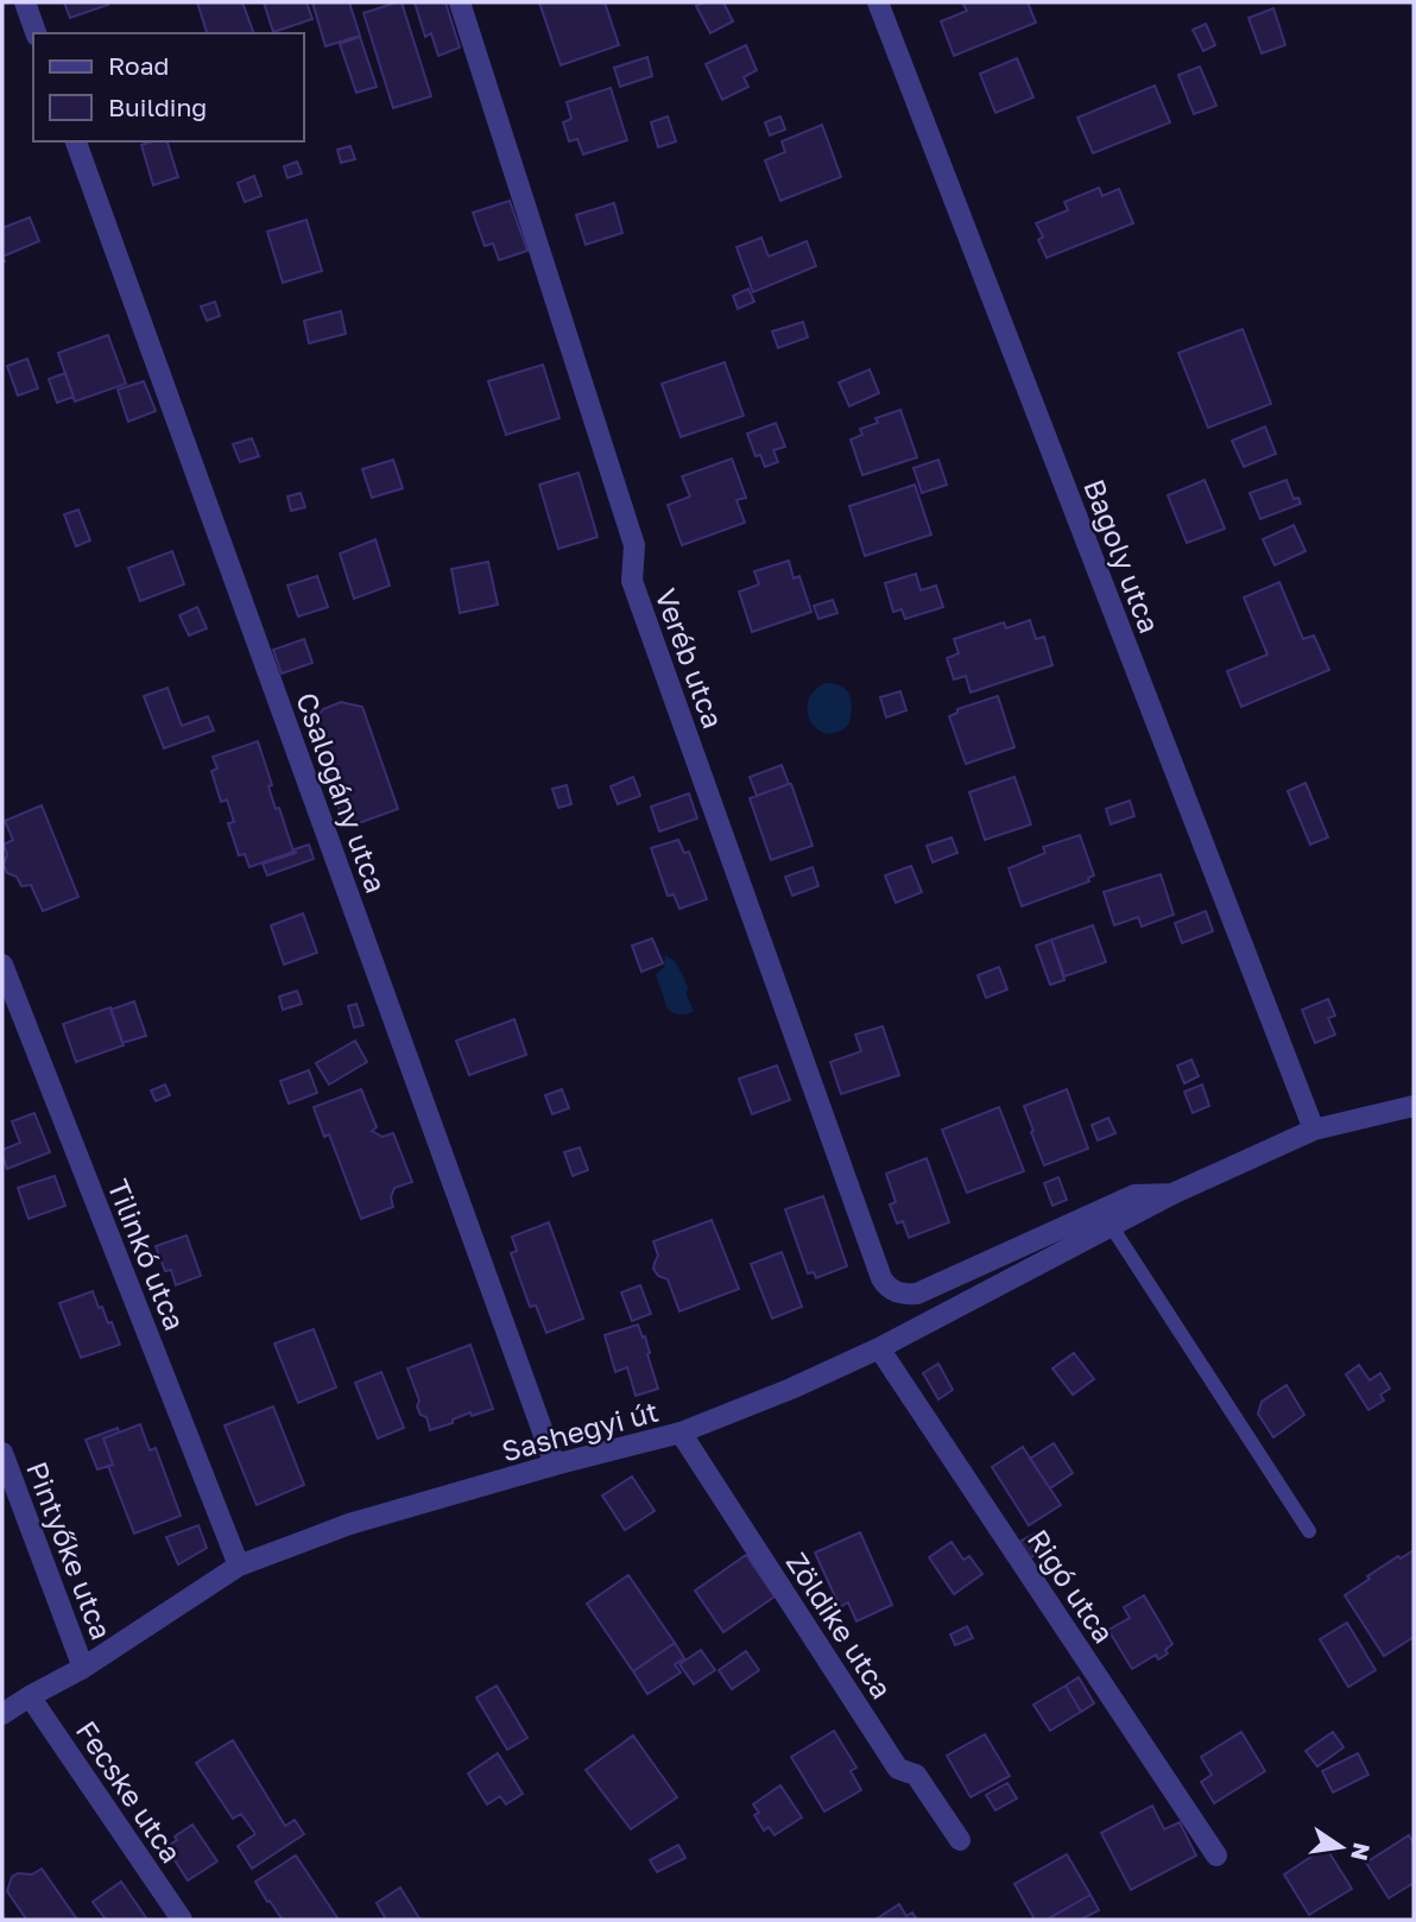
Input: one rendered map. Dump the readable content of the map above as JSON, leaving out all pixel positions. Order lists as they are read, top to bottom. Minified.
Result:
{"streets":{"street":["Bagoly utca","Veréb utca","Csalogány utca","Tilinkó utca","Sashegyi út","Pintyőke utca","Rigó utca","Zöldike utca","Fecske utca"]},"crossings":[["Bagoly utca","Sashegyi út"],["Veréb utca","Sashegyi út"],["Csalogány utca","Sashegyi út"],["Tilinkó utca","Sashegyi út"],["Sashegyi út","Pintyőke utca"],["Sashegyi út","Rigó utca"],["Sashegyi út","Zöldike utca"],["Sashegyi út","Fecske utca"]],"legend":["Road","Building"],"north":"right"}
